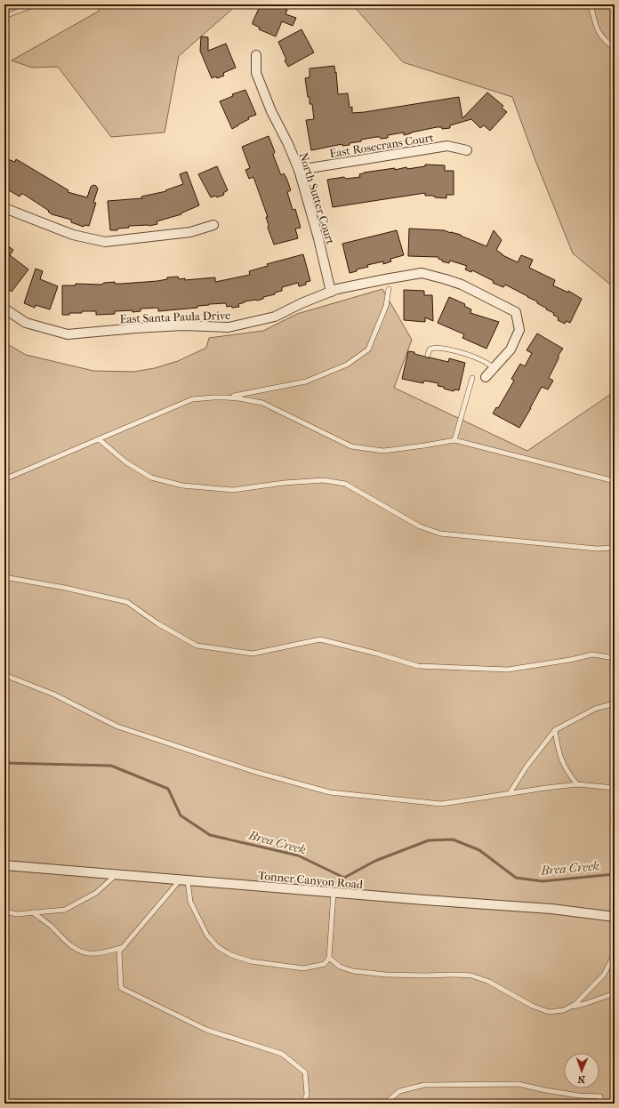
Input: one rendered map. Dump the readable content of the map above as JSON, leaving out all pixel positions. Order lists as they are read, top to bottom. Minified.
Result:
{"streets":{"street":["East Rosecrans Court","North Sutter Court","East Santa Paula Drive","Tonner Canyon Road"]},"crossings":[["East Rosecrans Court","North Sutter Court"],["North Sutter Court","East Santa Paula Drive"]],"water":["Brea Creek"],"north":"bottom"}
